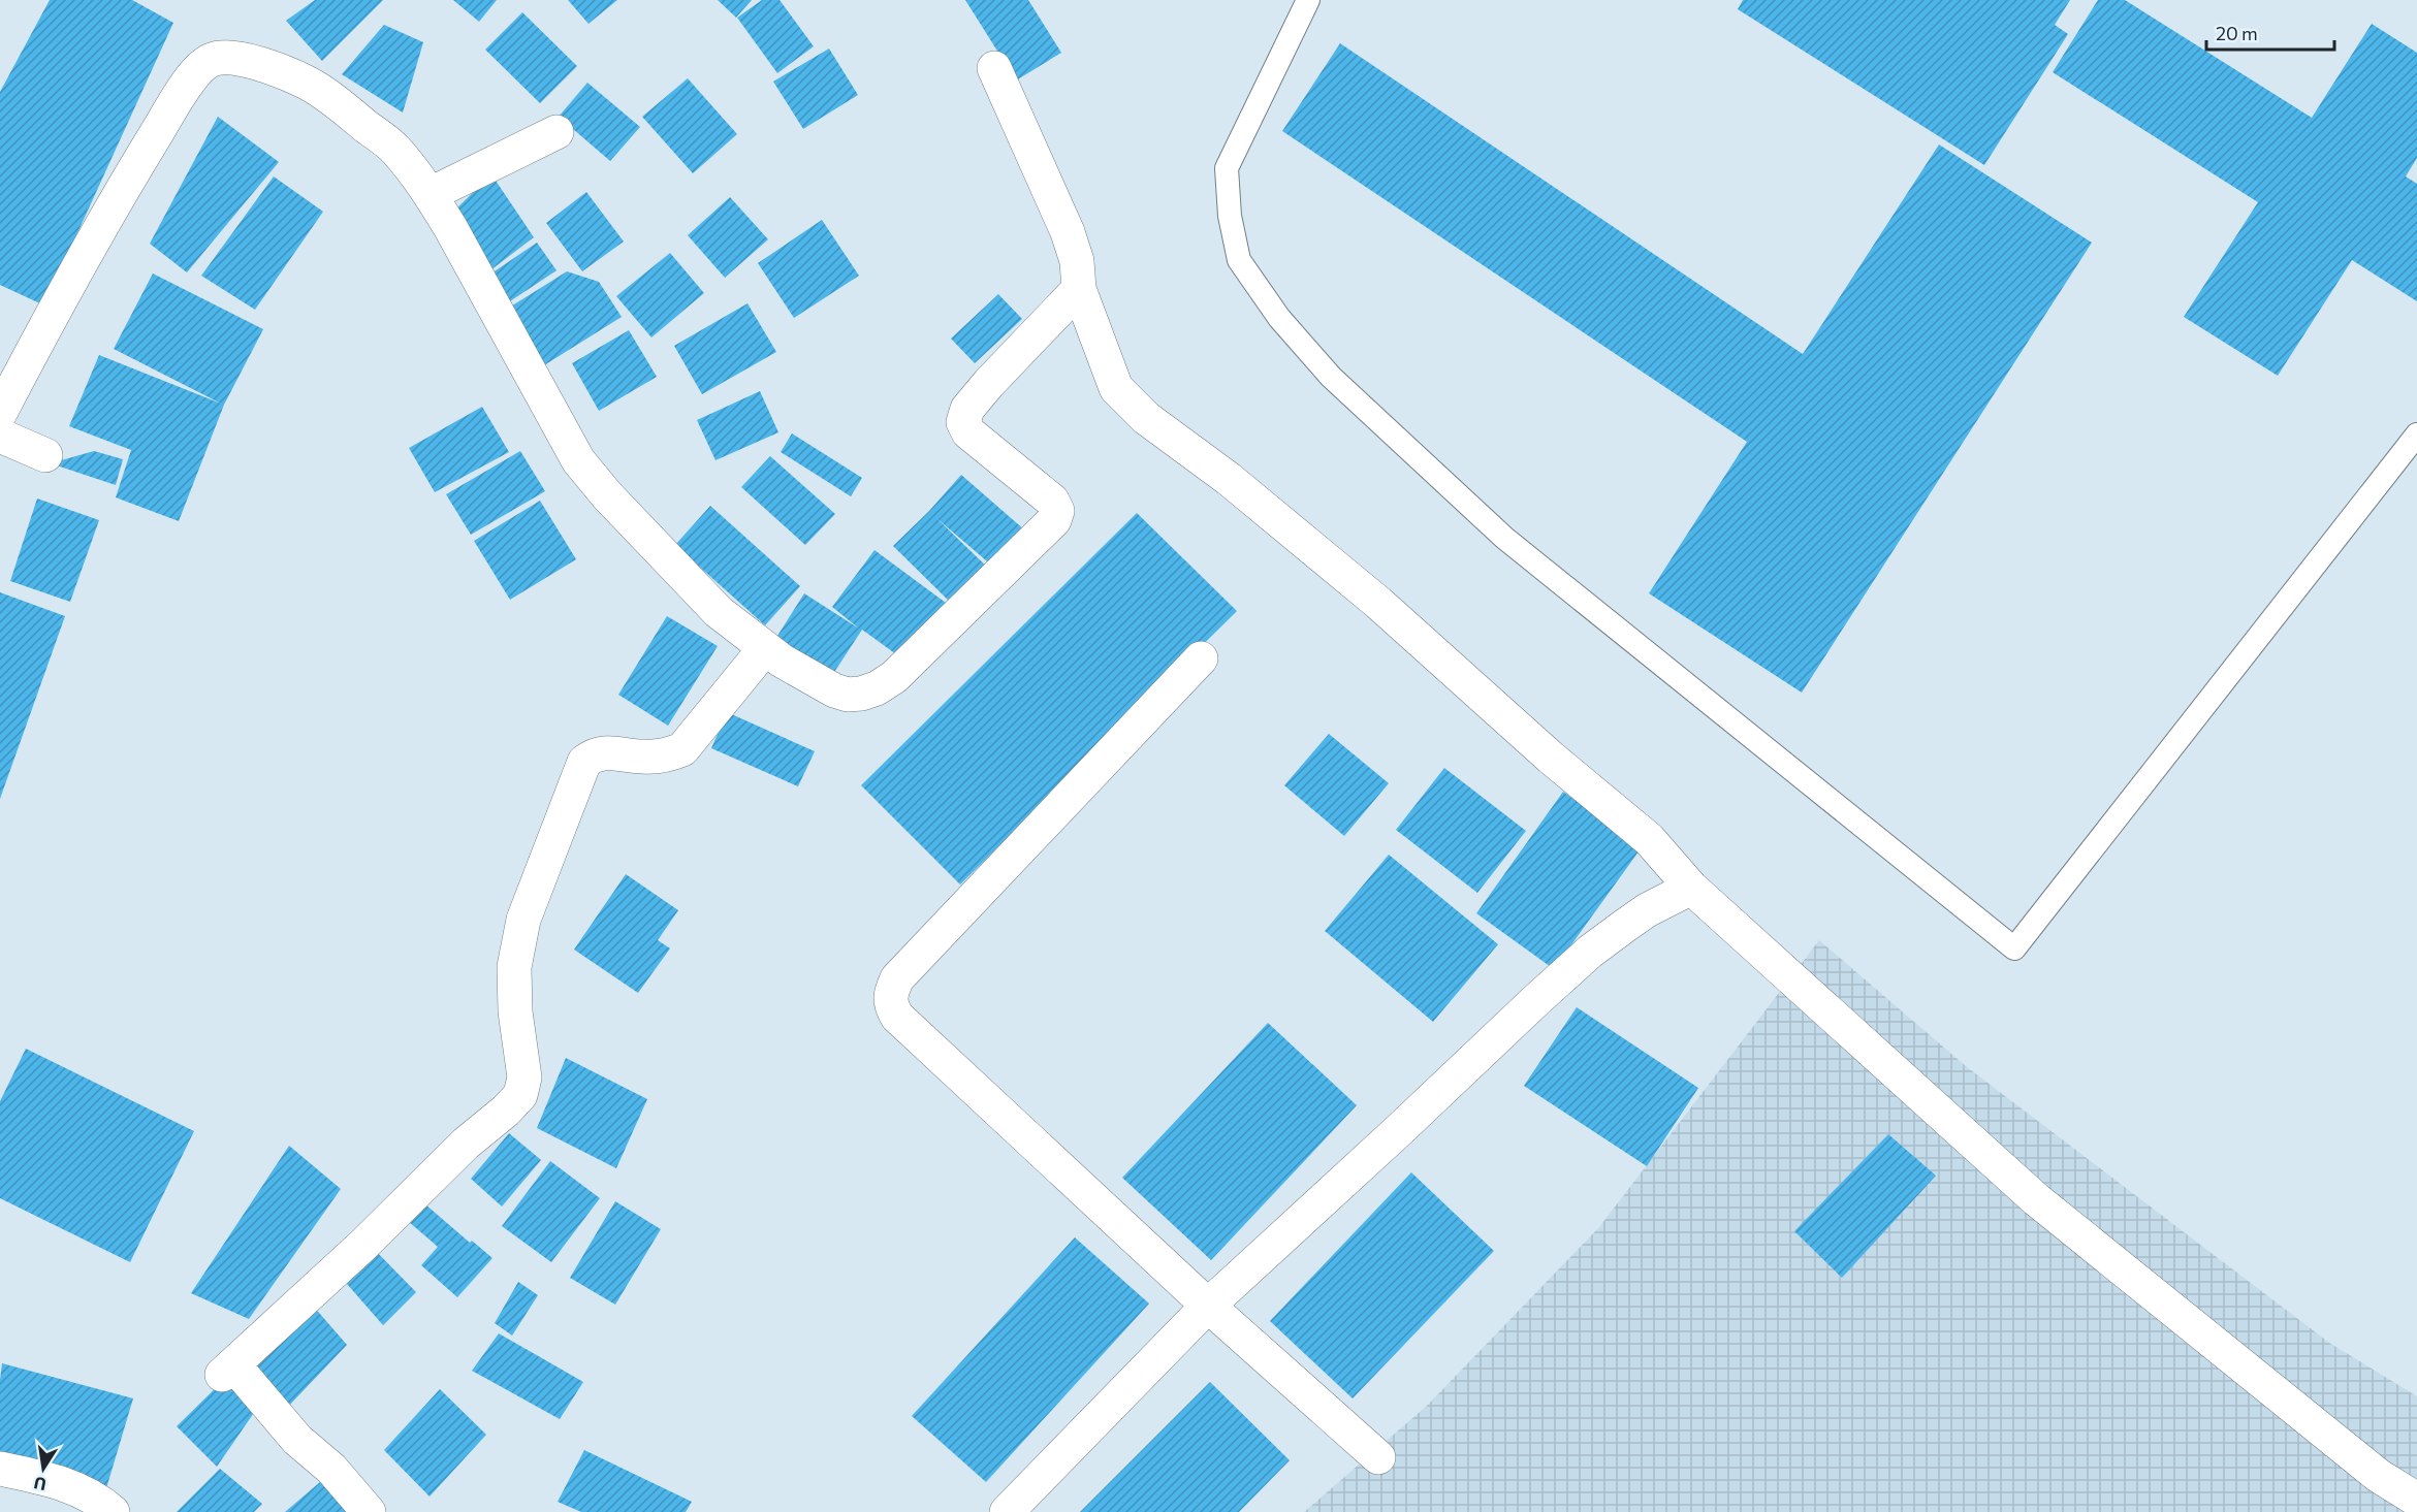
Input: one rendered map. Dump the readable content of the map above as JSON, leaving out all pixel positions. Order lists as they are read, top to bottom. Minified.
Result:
{"scale_bar":"20 m","north":"bottom"}
